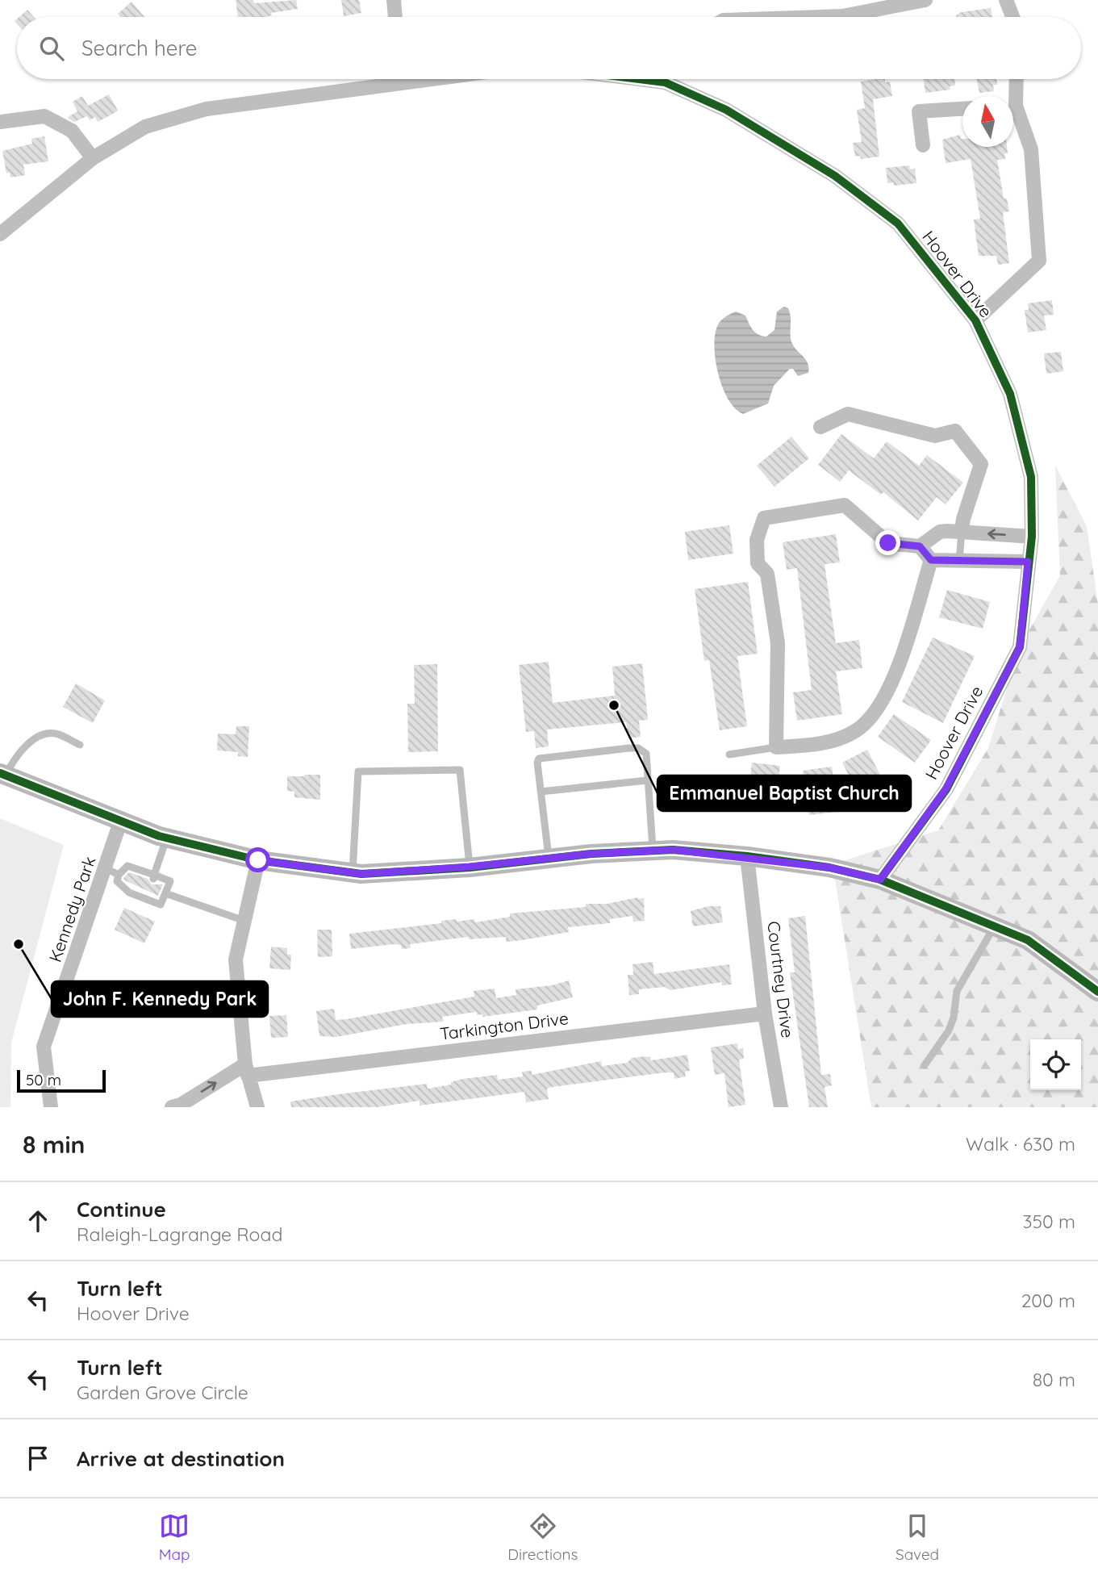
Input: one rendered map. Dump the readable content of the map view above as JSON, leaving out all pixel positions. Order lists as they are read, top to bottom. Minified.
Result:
{"streets":{"street":["Hoover Drive","Kennedy Park","Courtney Drive","Tarkington Drive"]},"crossings":[["Courtney Drive","Tarkington Drive"]],"places":["Emmanuel Baptist Church","John F. Kennedy Park"],"scale_bar":"50 m","north":"top","page":{"search":"Search here","scale":"50 m","heading":["8 min","Walk · 630 m"],"list":[["Continue","Raleigh-Lagrange Road","350 m"],["Turn left","Hoover Drive","200 m"],["Turn left","Garden Grove Circle","80 m"],"Arrive at destination"],"nav":["Map","Directions","Saved"]}}
